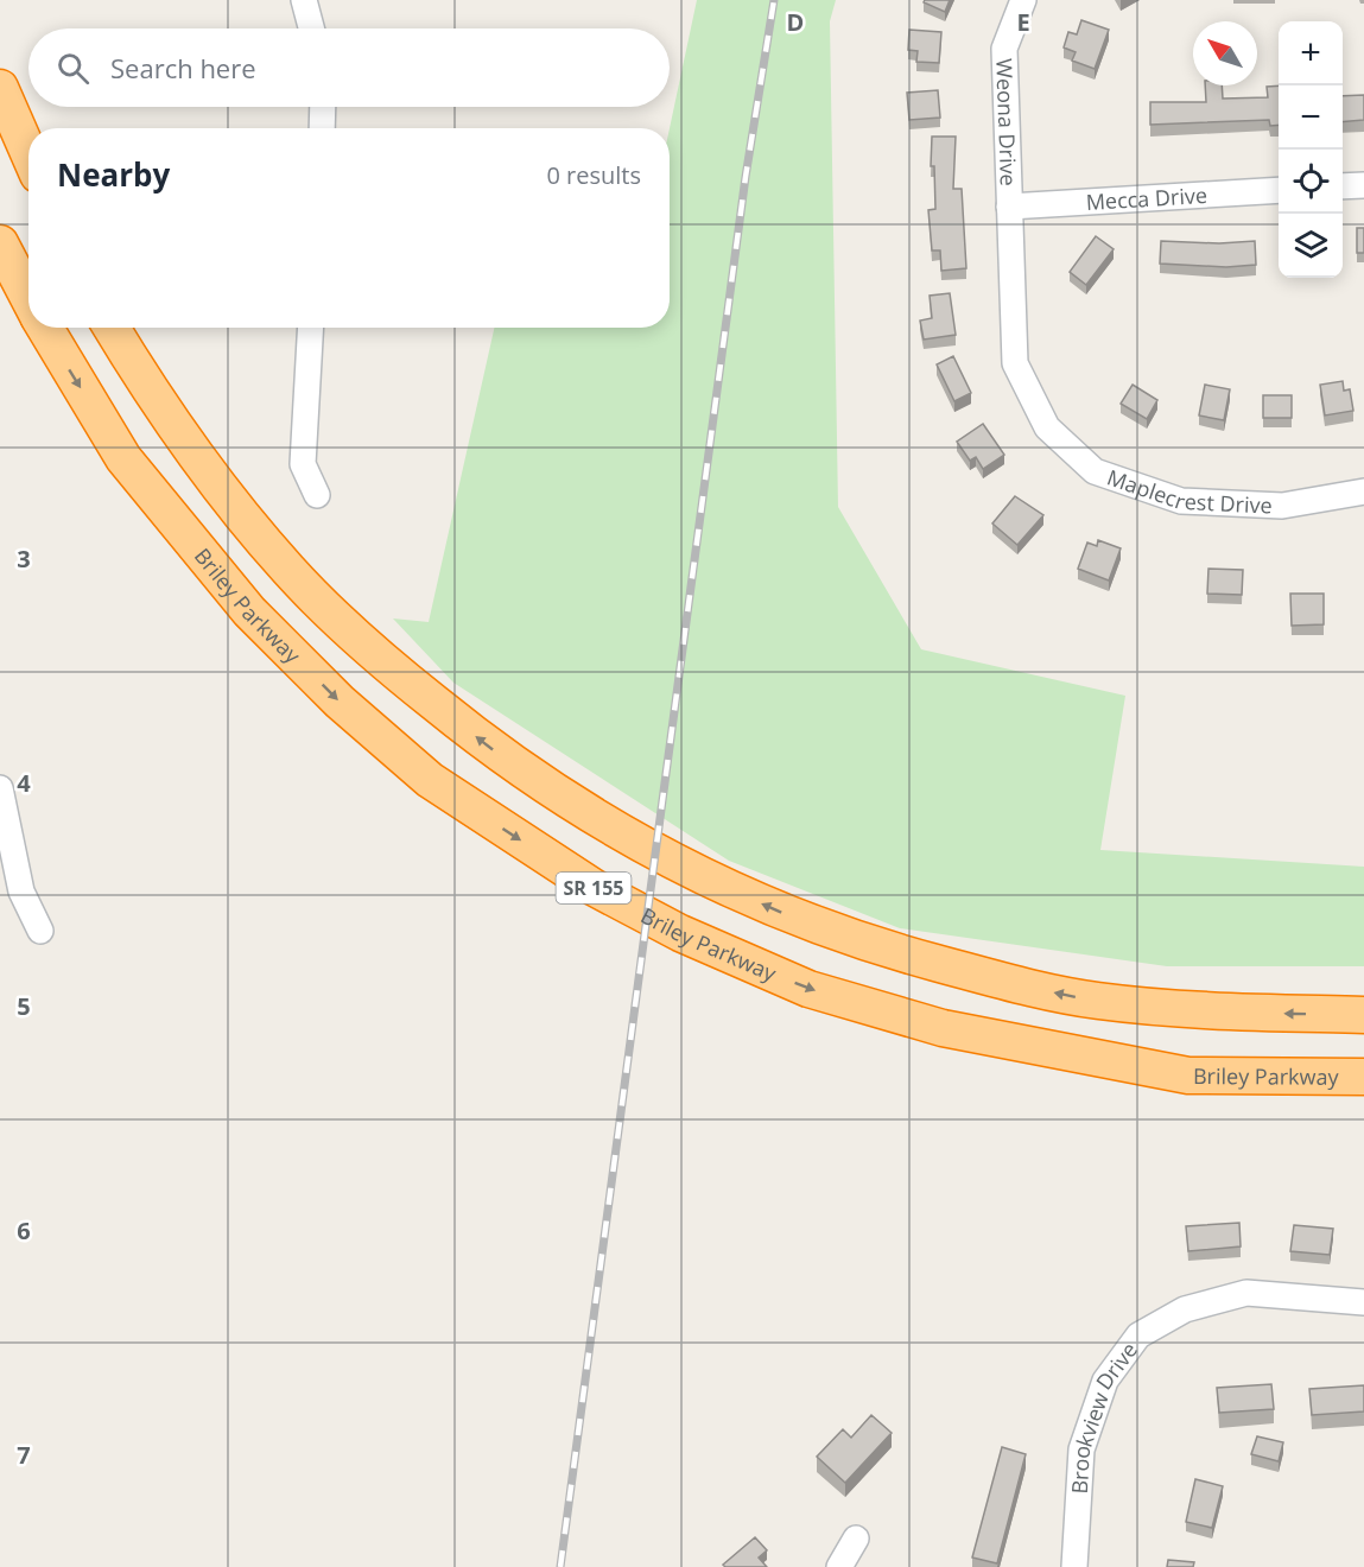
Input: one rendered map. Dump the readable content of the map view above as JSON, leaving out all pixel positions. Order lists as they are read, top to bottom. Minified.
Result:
{"streets":{"highway":["Briley Parkway","SR 155"],"street":["Weona Drive","Mecca Drive","Maplecrest Drive","Brookview Drive"]},"crossings":[["Weona Drive","Mecca Drive"],["Weona Drive","Maplecrest Drive"],["Mecca Drive","Maplecrest Drive"]],"north":"top left","page":{"map_buttons":["+","−"],"search":"Search here","heading":["Nearby","0 results"]},"grid":{"columns":["D","E"],"rows":["3","4","5","6","7"]}}
